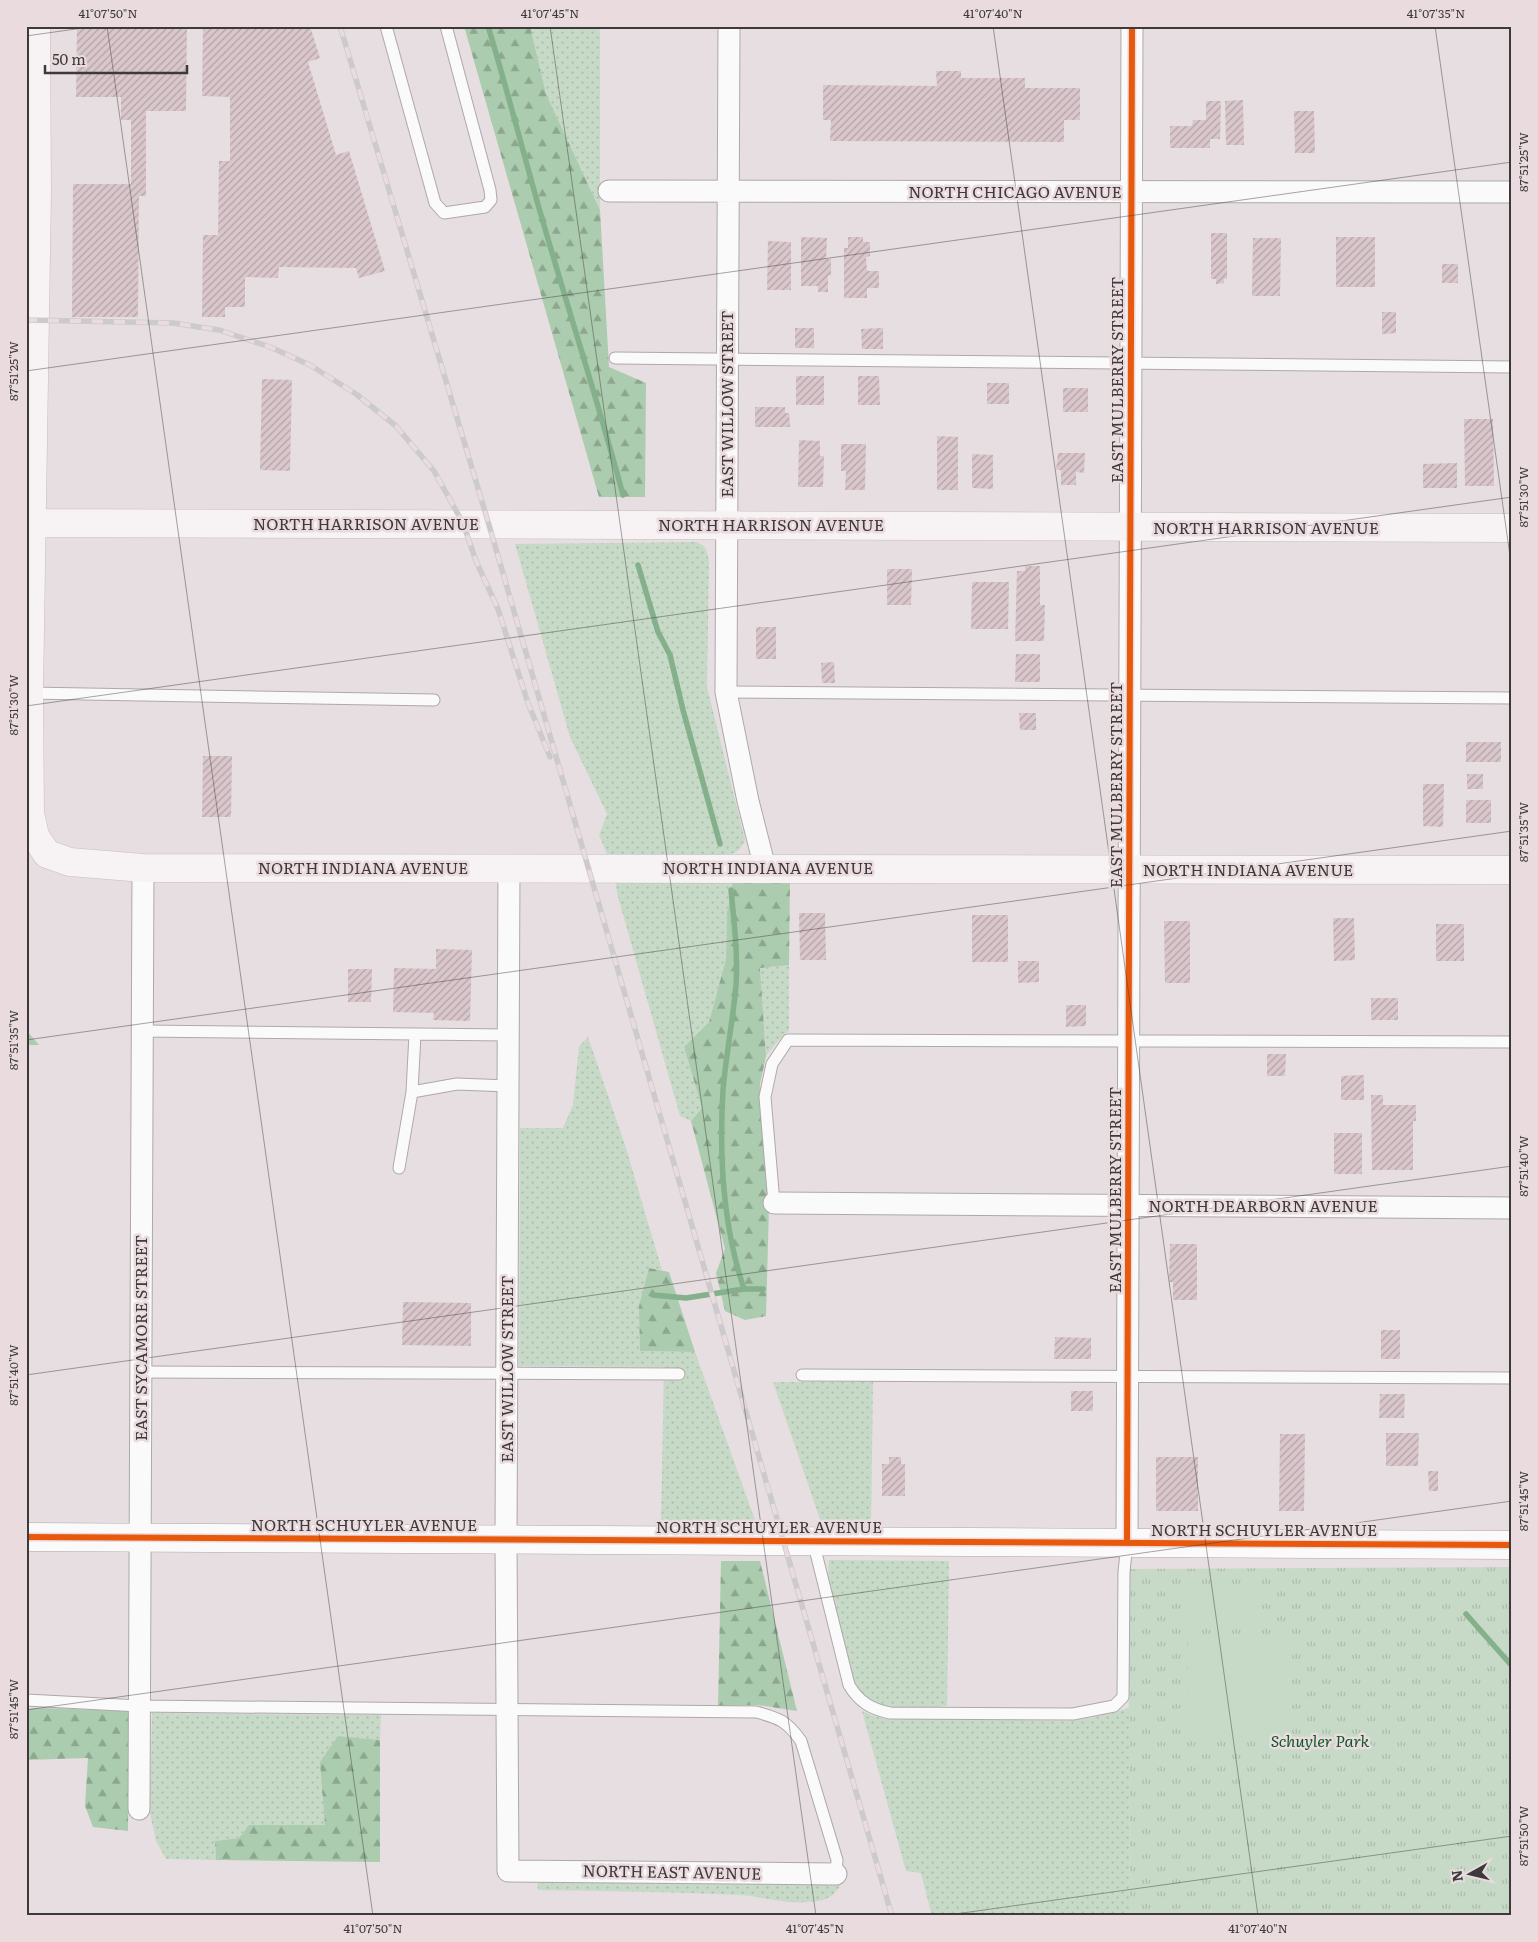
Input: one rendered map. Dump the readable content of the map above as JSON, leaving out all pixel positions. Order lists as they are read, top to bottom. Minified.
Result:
{"streets":{"main road":["NORTH HARRISON AVENUE","NORTH INDIANA AVENUE"],"street":["NORTH CHICAGO AVENUE","EAST MULBERRY STREET","EAST WILLOW STREET","NORTH DEARBORN AVENUE","EAST SYCAMORE STREET","NORTH SCHUYLER AVENUE","NORTH EAST AVENUE"]},"crossings":[["NORTH CHICAGO AVENUE","EAST MULBERRY STREET"],["NORTH CHICAGO AVENUE","EAST WILLOW STREET"],["EAST MULBERRY STREET","NORTH HARRISON AVENUE"],["EAST MULBERRY STREET","NORTH INDIANA AVENUE"],["EAST MULBERRY STREET","NORTH DEARBORN AVENUE"],["EAST MULBERRY STREET","NORTH SCHUYLER AVENUE"],["EAST WILLOW STREET","NORTH HARRISON AVENUE"],["EAST WILLOW STREET","NORTH INDIANA AVENUE"],["EAST WILLOW STREET","NORTH SCHUYLER AVENUE"],["EAST WILLOW STREET","NORTH EAST AVENUE"],["NORTH INDIANA AVENUE","EAST SYCAMORE STREET"],["EAST SYCAMORE STREET","NORTH SCHUYLER AVENUE"]],"parks":["Schuyler Park"],"scale_bar":"50 m","north":"left","coordinates":["41°07'50\"N","41°07'45\"N","41°07'40\"N","41°07'35\"N","87°51'25\"W","87°51'30\"W","87°51'35\"W","87°51'40\"W","87°51'45\"W","87°51'50\"W"]}
